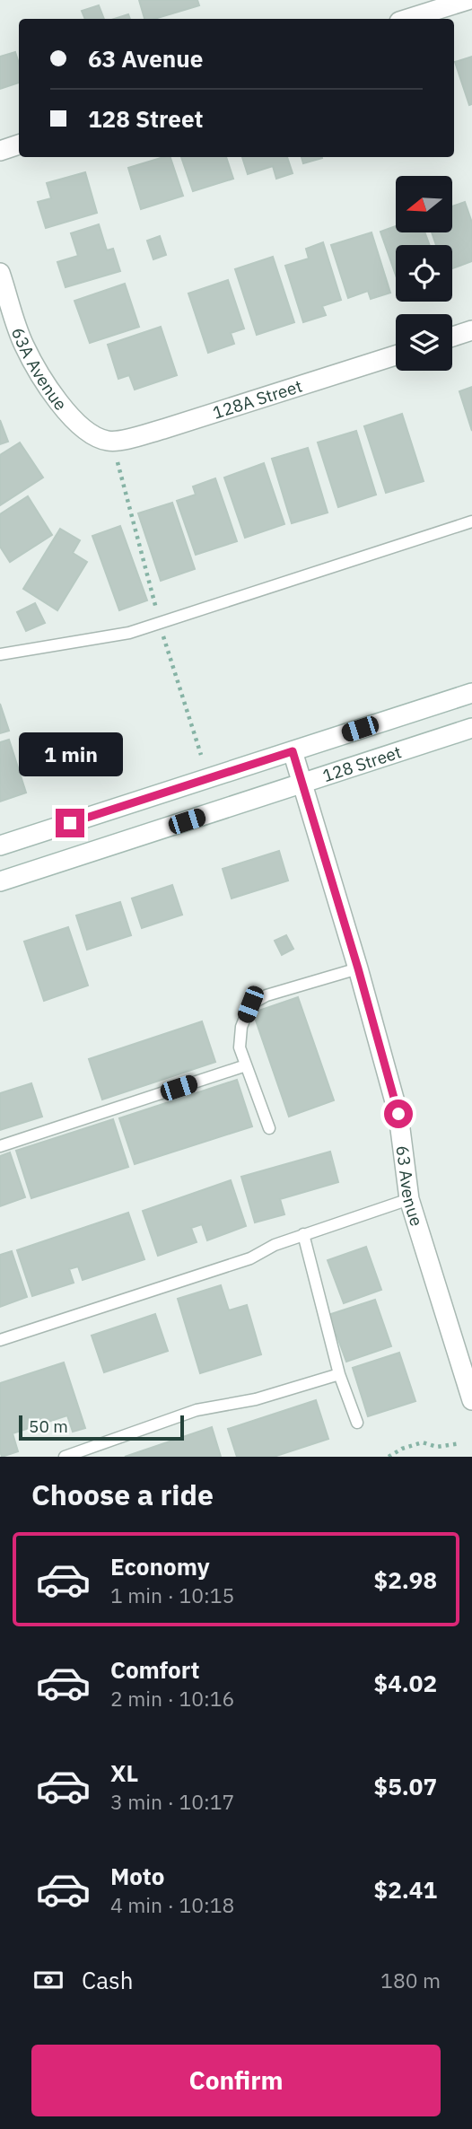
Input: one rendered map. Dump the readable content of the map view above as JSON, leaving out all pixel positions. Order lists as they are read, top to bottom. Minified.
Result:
{"streets":{"street":["63A Avenue","128A Street","128 Street","63 Avenue"]},"crossings":[["63A Avenue","128A Street"],["128 Street","63 Avenue"]],"scale_bar":"50 m","north":"left","page":{"banner":["63 Avenue","128 Street"],"bubble":"1 min","scale":"50 m","heading":"Choose a ride","list":[{"name":"Economy","note":"1 min · 10:15","value":"$2.98"},{"name":"Comfort","note":"2 min · 10:16","value":"$4.02"},{"name":"XL","note":"3 min · 10:17","value":"$5.07"},{"name":"Moto","note":"4 min · 10:18","value":"$2.41"}],"pay":["Cash","180 m"],"buttons":"Confirm"}}
